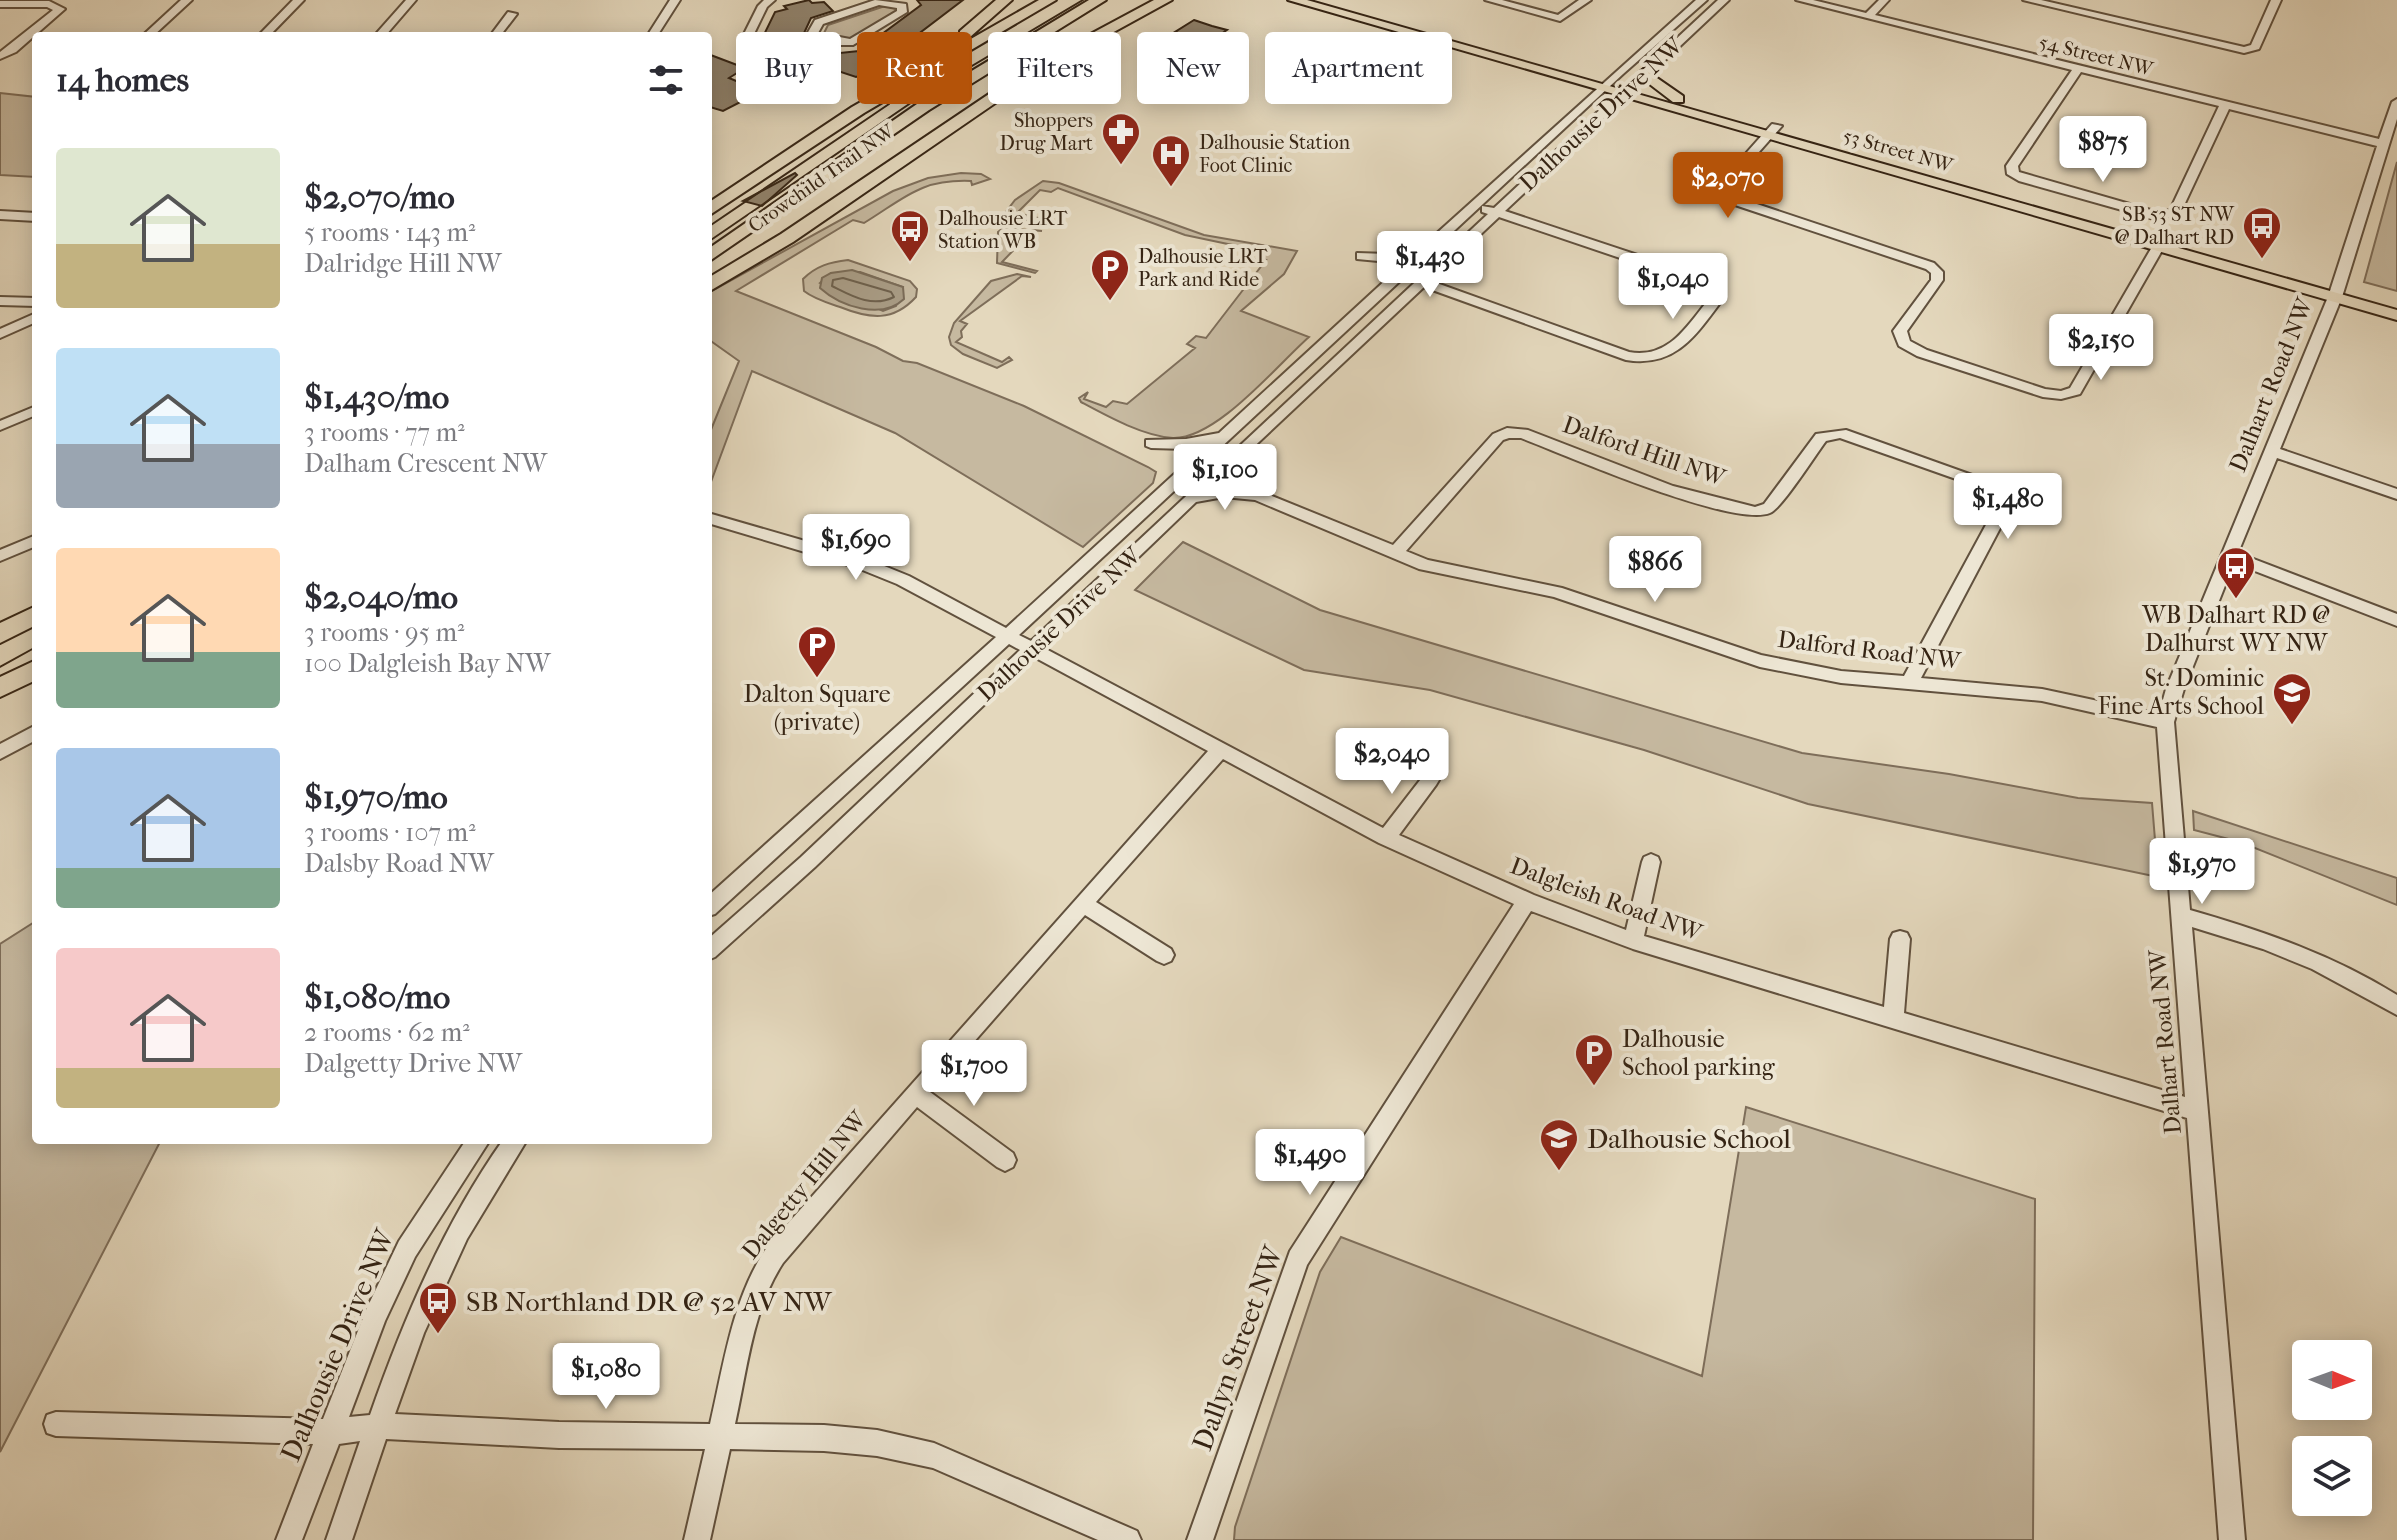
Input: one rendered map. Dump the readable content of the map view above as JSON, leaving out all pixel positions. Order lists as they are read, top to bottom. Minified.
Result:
{"streets":{"highway":["Crowchild Trail NW"],"main road":["53 Street NW"],"street":["54 Street NW","Dalhousie Drive NW","Dalhart Road NW","Dalford Hill NW","Dalford Road NW","Dalgleish Road NW","Dalgetty Hill NW","Dallyn Street NW"]},"crossings":[["54 Street NW","Dalhart Road NW"],["Dalhousie Drive NW","53 Street NW"],["Dalhousie Drive NW","Dalgleish Road NW"],["53 Street NW","Dalhart Road NW"],["Dalhart Road NW","Dalford Road NW"],["Dalhart Road NW","Dalgleish Road NW"],["Dalford Hill NW","Dalford Road NW"],["Dalgleish Road NW","Dalgetty Hill NW"],["Dalgleish Road NW","Dallyn Street NW"]],"places":{"pharmacy":["Shoppers Drug Mart"],"hospital":["Dalhousie Station Foot Clinic"],"bus stop":["SB 53 ST NW @ Dalhart RD","Dalhousie LRT Station WB","WB Dalhart RD @ Dalhurst WY NW","SB Northland DR @ 52 AV NW"],"parking":["Dalhousie LRT Park and Ride","Dalton Square (private)","Dalhousie School parking"],"school or university":["St. Dominic Fine Arts School","Dalhousie School"]},"north":"right","page":{"chip":["Buy","Rent","Filters","New","Apartment"],"heading":"14 homes","price":["$875","$2,070","$1,430","$1,040","$2,150","$1,100","$1,480","$1,690","$866","$2,040","$1,970","$1,700","$1,490","$1,080"],"list":[{"name":"$2,070/mo","note":"5 rooms · 143 m² · Dalridge Hill NW"},{"name":"$1,430/mo","note":"3 rooms · 77 m² · Dalham Crescent NW"},{"name":"$2,040/mo","note":"3 rooms · 95 m² · 100 Dalgleish Bay NW"},{"name":"$1,970/mo","note":"3 rooms · 107 m² · Dalsby Road NW"},{"name":"$1,080/mo","note":"2 rooms · 62 m² · Dalgetty Drive NW"}]}}
